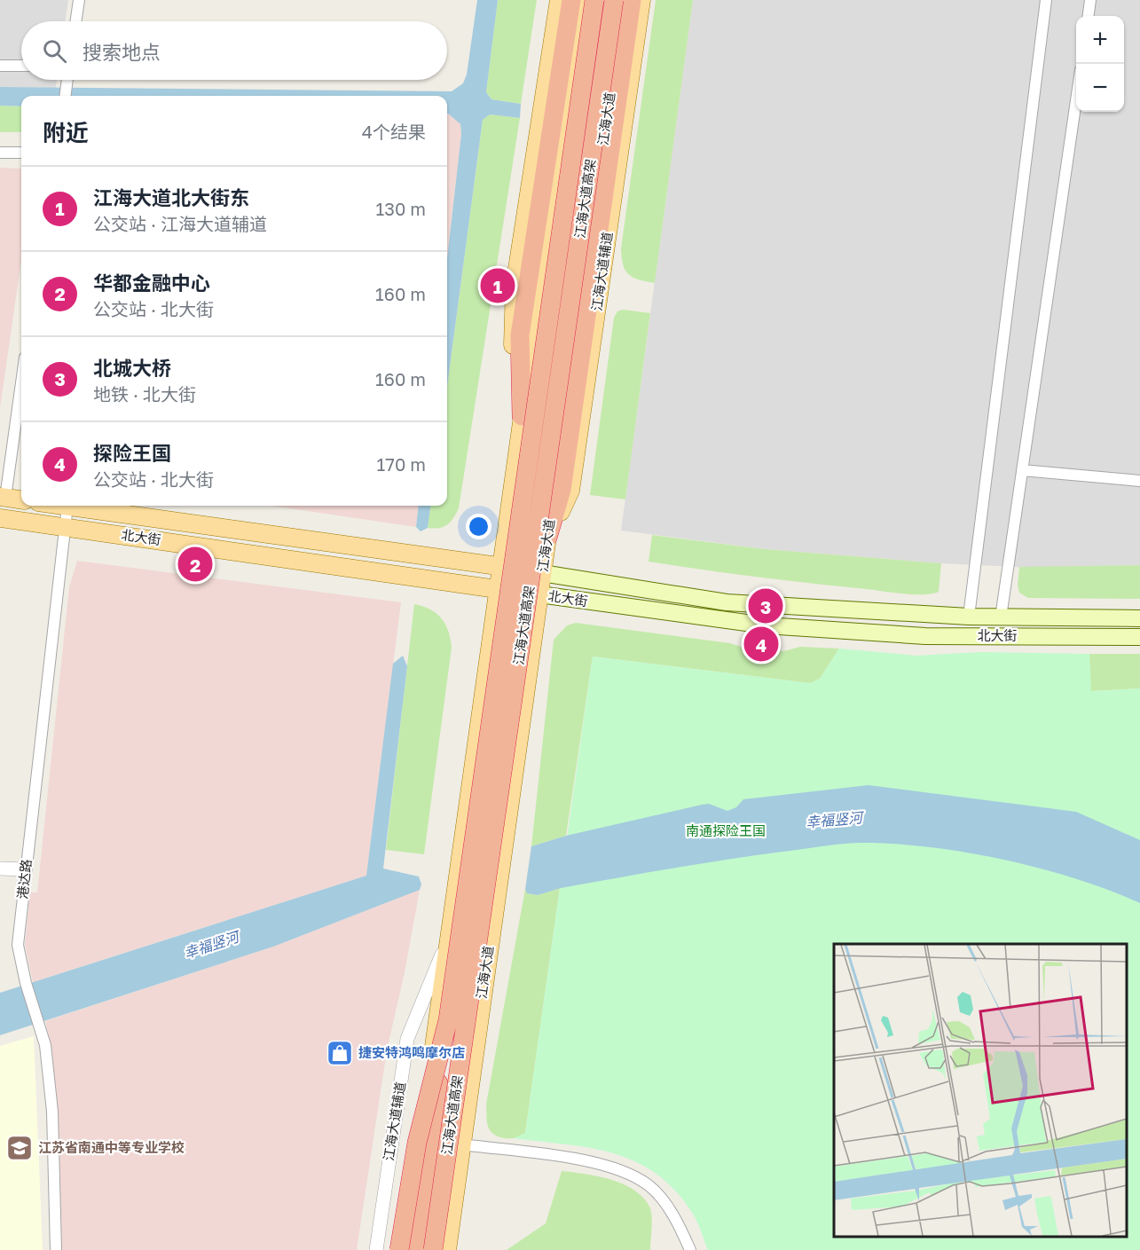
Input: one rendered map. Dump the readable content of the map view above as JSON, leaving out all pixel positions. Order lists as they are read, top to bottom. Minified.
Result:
{"streets":{"highway":["江海大道高架"],"main road":["江海大道","江海大道辅道","北大街"],"street":["港达路"]},"crossings":[["江海大道","江海大道辅道"],["江海大道","北大街"],["北大街","港达路"]],"water":["幸福竖河"],"parks":["南通探险王国"],"places":{"shop":["捷安特鸿鸣摩尔店"],"school or university":["江苏省南通中等专业学校"]},"page":{"map_buttons":["+","−"],"search":"搜索地点","heading":["附近","4个结果"],"list":[{"mark":"1","name":"江海大道北大街东","note":"公交站 · 江海大道辅道","value":"130 m"},{"mark":"2","name":"华都金融中心","note":"公交站 · 北大街","value":"160 m"},{"mark":"3","name":"北城大桥","note":"地铁 · 北大街","value":"160 m"},{"mark":"4","name":"探险王国","note":"公交站 · 北大街","value":"170 m"}],"pins":["1","2","3","4"]}}
